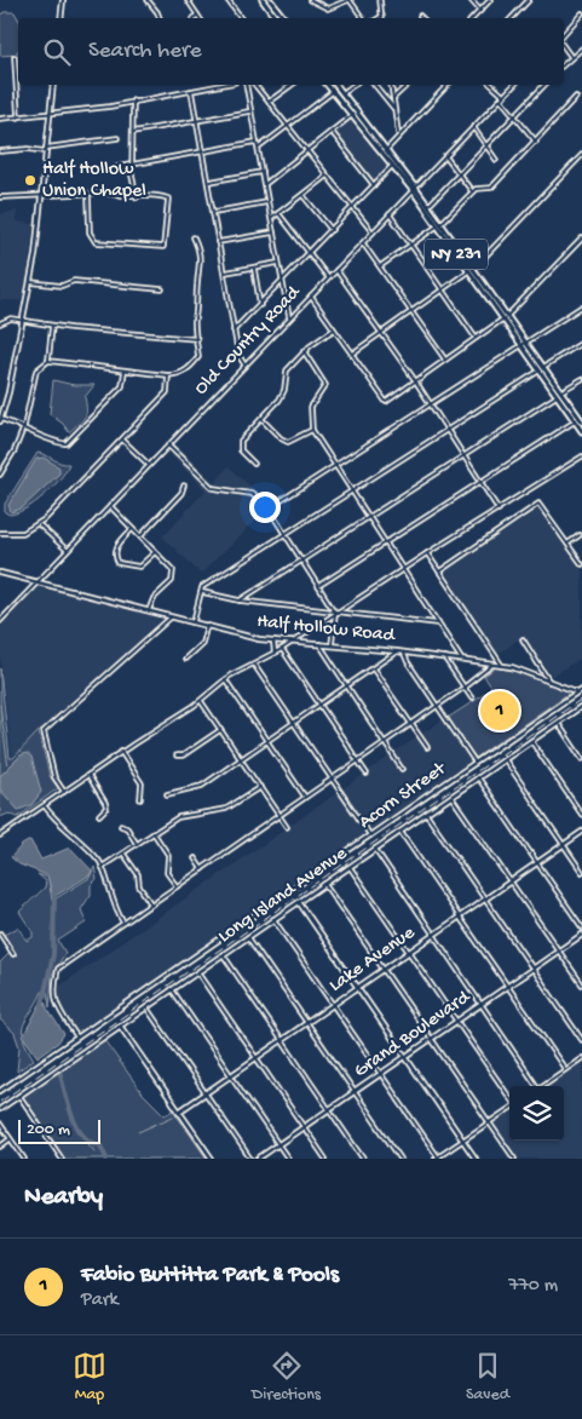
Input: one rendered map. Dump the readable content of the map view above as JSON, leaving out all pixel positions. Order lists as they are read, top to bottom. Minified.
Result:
{"streets":{"main road":["NY 231"],"street":["Old Country Road","Half Hollow Road","Acorn Street","Long Island Avenue","Lake Avenue","Grand Boulevard"]},"crossings":[["NY 231","Old Country Road"],["Old Country Road","Half Hollow Road"],["Half Hollow Road","Acorn Street"]],"places":["Half Hollow Union Chapel"],"scale_bar":"200 m","page":{"search":"Search here","pins":"1","scale":"200 m","heading":"Nearby","list":[{"mark":"1","name":"Fabio Buttitta Park & Pools","note":"Park","value":"770 m"}],"nav":["Map","Directions","Saved"]}}
